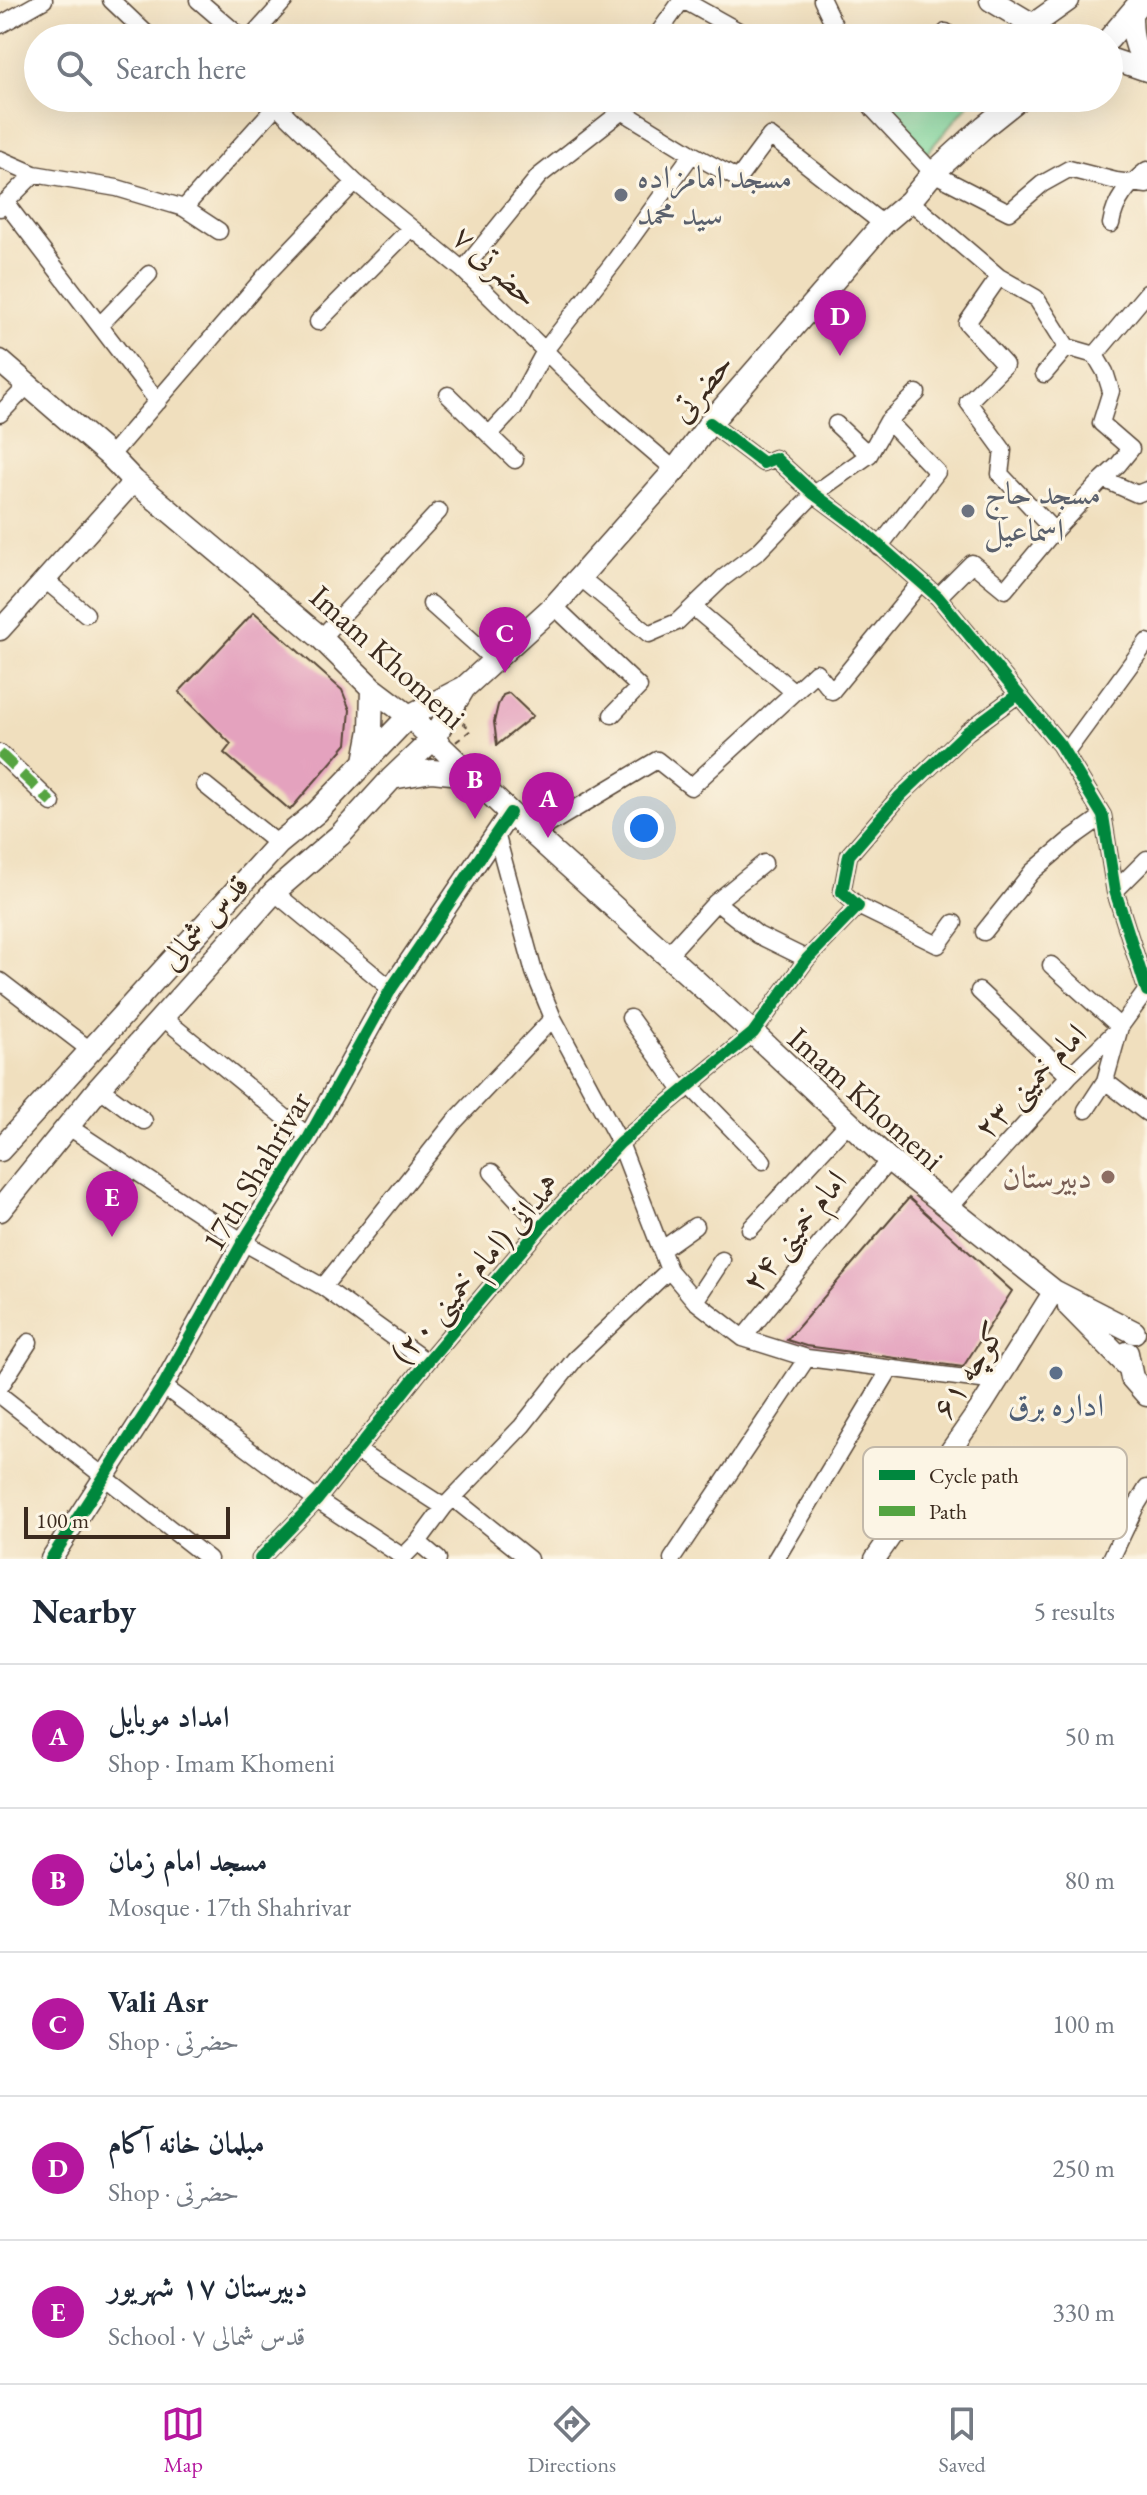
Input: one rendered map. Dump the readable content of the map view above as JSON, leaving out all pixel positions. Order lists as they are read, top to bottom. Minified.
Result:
{"streets":{"main road":["حضرتی","Imam Khomeni","قدس شمالی"],"street":["حضرتی ۷","امام خمینی ۲۳","17th Shahrivar","امام خمینی ۲۴","همدانی (امام خمینی ۲۰)","کوچه ۶۱"]},"crossings":[["حضرتی ۷","حضرتی"],["حضرتی","قدس شمالی"],["Imam Khomeni","قدس شمالی"],["Imam Khomeni","امام خمینی ۲۳"],["Imam Khomeni","17th Shahrivar"],["Imam Khomeni","امام خمینی ۲۴"],["Imam Khomeni","همدانی (امام خمینی ۲۰)"],["Imam Khomeni","کوچه ۶۱"]],"places":["مسجد امامزاده سید محمد","مسجد حاج اسماعیل","دبیرستان","اداره برق"],"legend":["Cycle path","Path"],"scale_bar":"100 m","page":{"search":"Search here","pins":["D","C","B","A","E"],"scale":"100 m","heading":["Nearby","5 results"],"list":[{"mark":"A","name":"امداد موبایل","note":"Shop · Imam Khomeni","value":"50 m"},{"mark":"B","name":"مسجد امام زمان","note":"Mosque · 17th Shahrivar","value":"80 m"},{"mark":"C","name":"Vali Asr","note":"Shop · حضرتی","value":"100 m"},{"mark":"D","name":"مبلمان خانه آکام","note":"Shop · حضرتی","value":"250 m"},{"mark":"E","name":"دبیرستان ۱۷ شهریور","note":"School · ۷ قدس شمالی","value":"330 m"}],"nav":["Map","Directions","Saved"]}}
